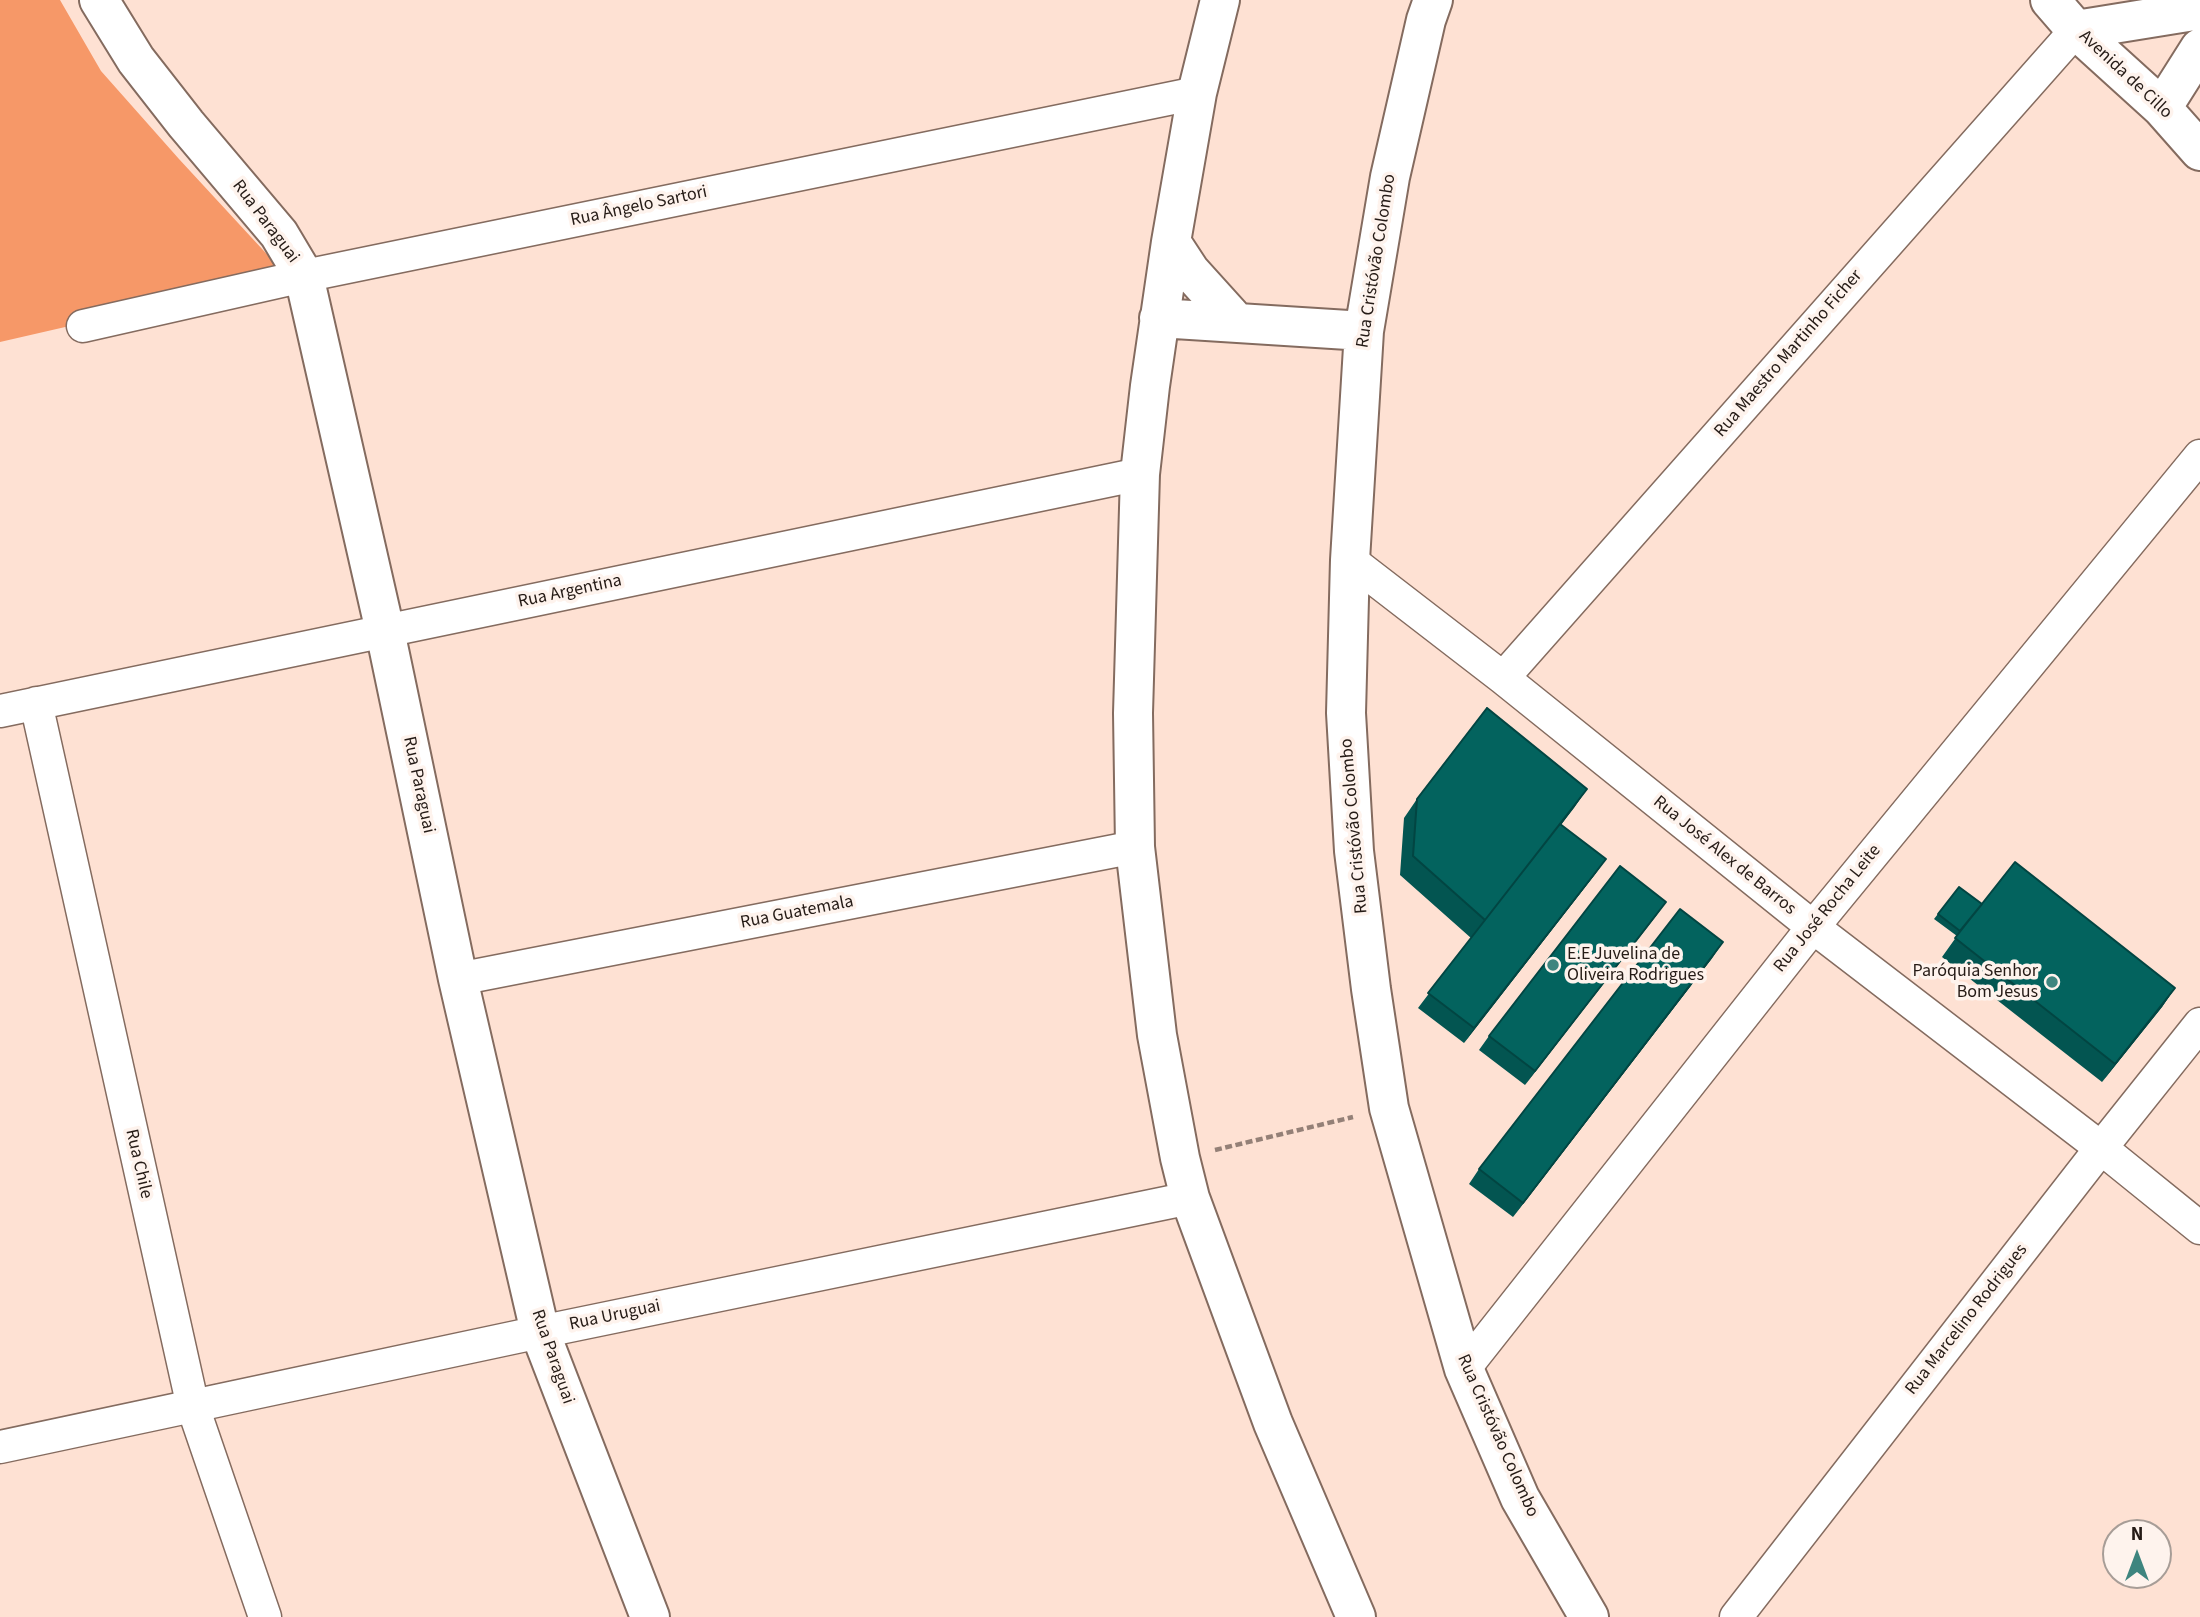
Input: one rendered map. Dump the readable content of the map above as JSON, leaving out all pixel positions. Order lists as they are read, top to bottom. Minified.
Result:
{"streets":{"main road":["Avenida de Cillo","Rua Paraguai","Rua Cristóvão Colombo"],"street":["Rua Ângelo Sartori","Rua Maestro Martinho Ficher","Rua Argentina","Rua José Alex de Barros","Rua José Rocha Leite","Rua Guatemala","Rua Chile","Rua Uruguai","Rua Marcelino Rodrigues"]},"crossings":[["Avenida de Cillo","Rua Maestro Martinho Ficher"],["Rua Ângelo Sartori","Rua Paraguai"],["Rua Paraguai","Rua Argentina"],["Rua Paraguai","Rua Guatemala"],["Rua Paraguai","Rua Uruguai"],["Rua Cristóvão Colombo","Rua José Alex de Barros"],["Rua Cristóvão Colombo","Rua José Rocha Leite"],["Rua Maestro Martinho Ficher","Rua José Alex de Barros"],["Rua Argentina","Rua Chile"],["Rua José Alex de Barros","Rua José Rocha Leite"],["Rua José Alex de Barros","Rua Marcelino Rodrigues"],["Rua Chile","Rua Uruguai"]],"places":["E.E Juvelina de Oliveira Rodrigues","Paróquia Senhor Bom Jesus"],"north":"top"}
